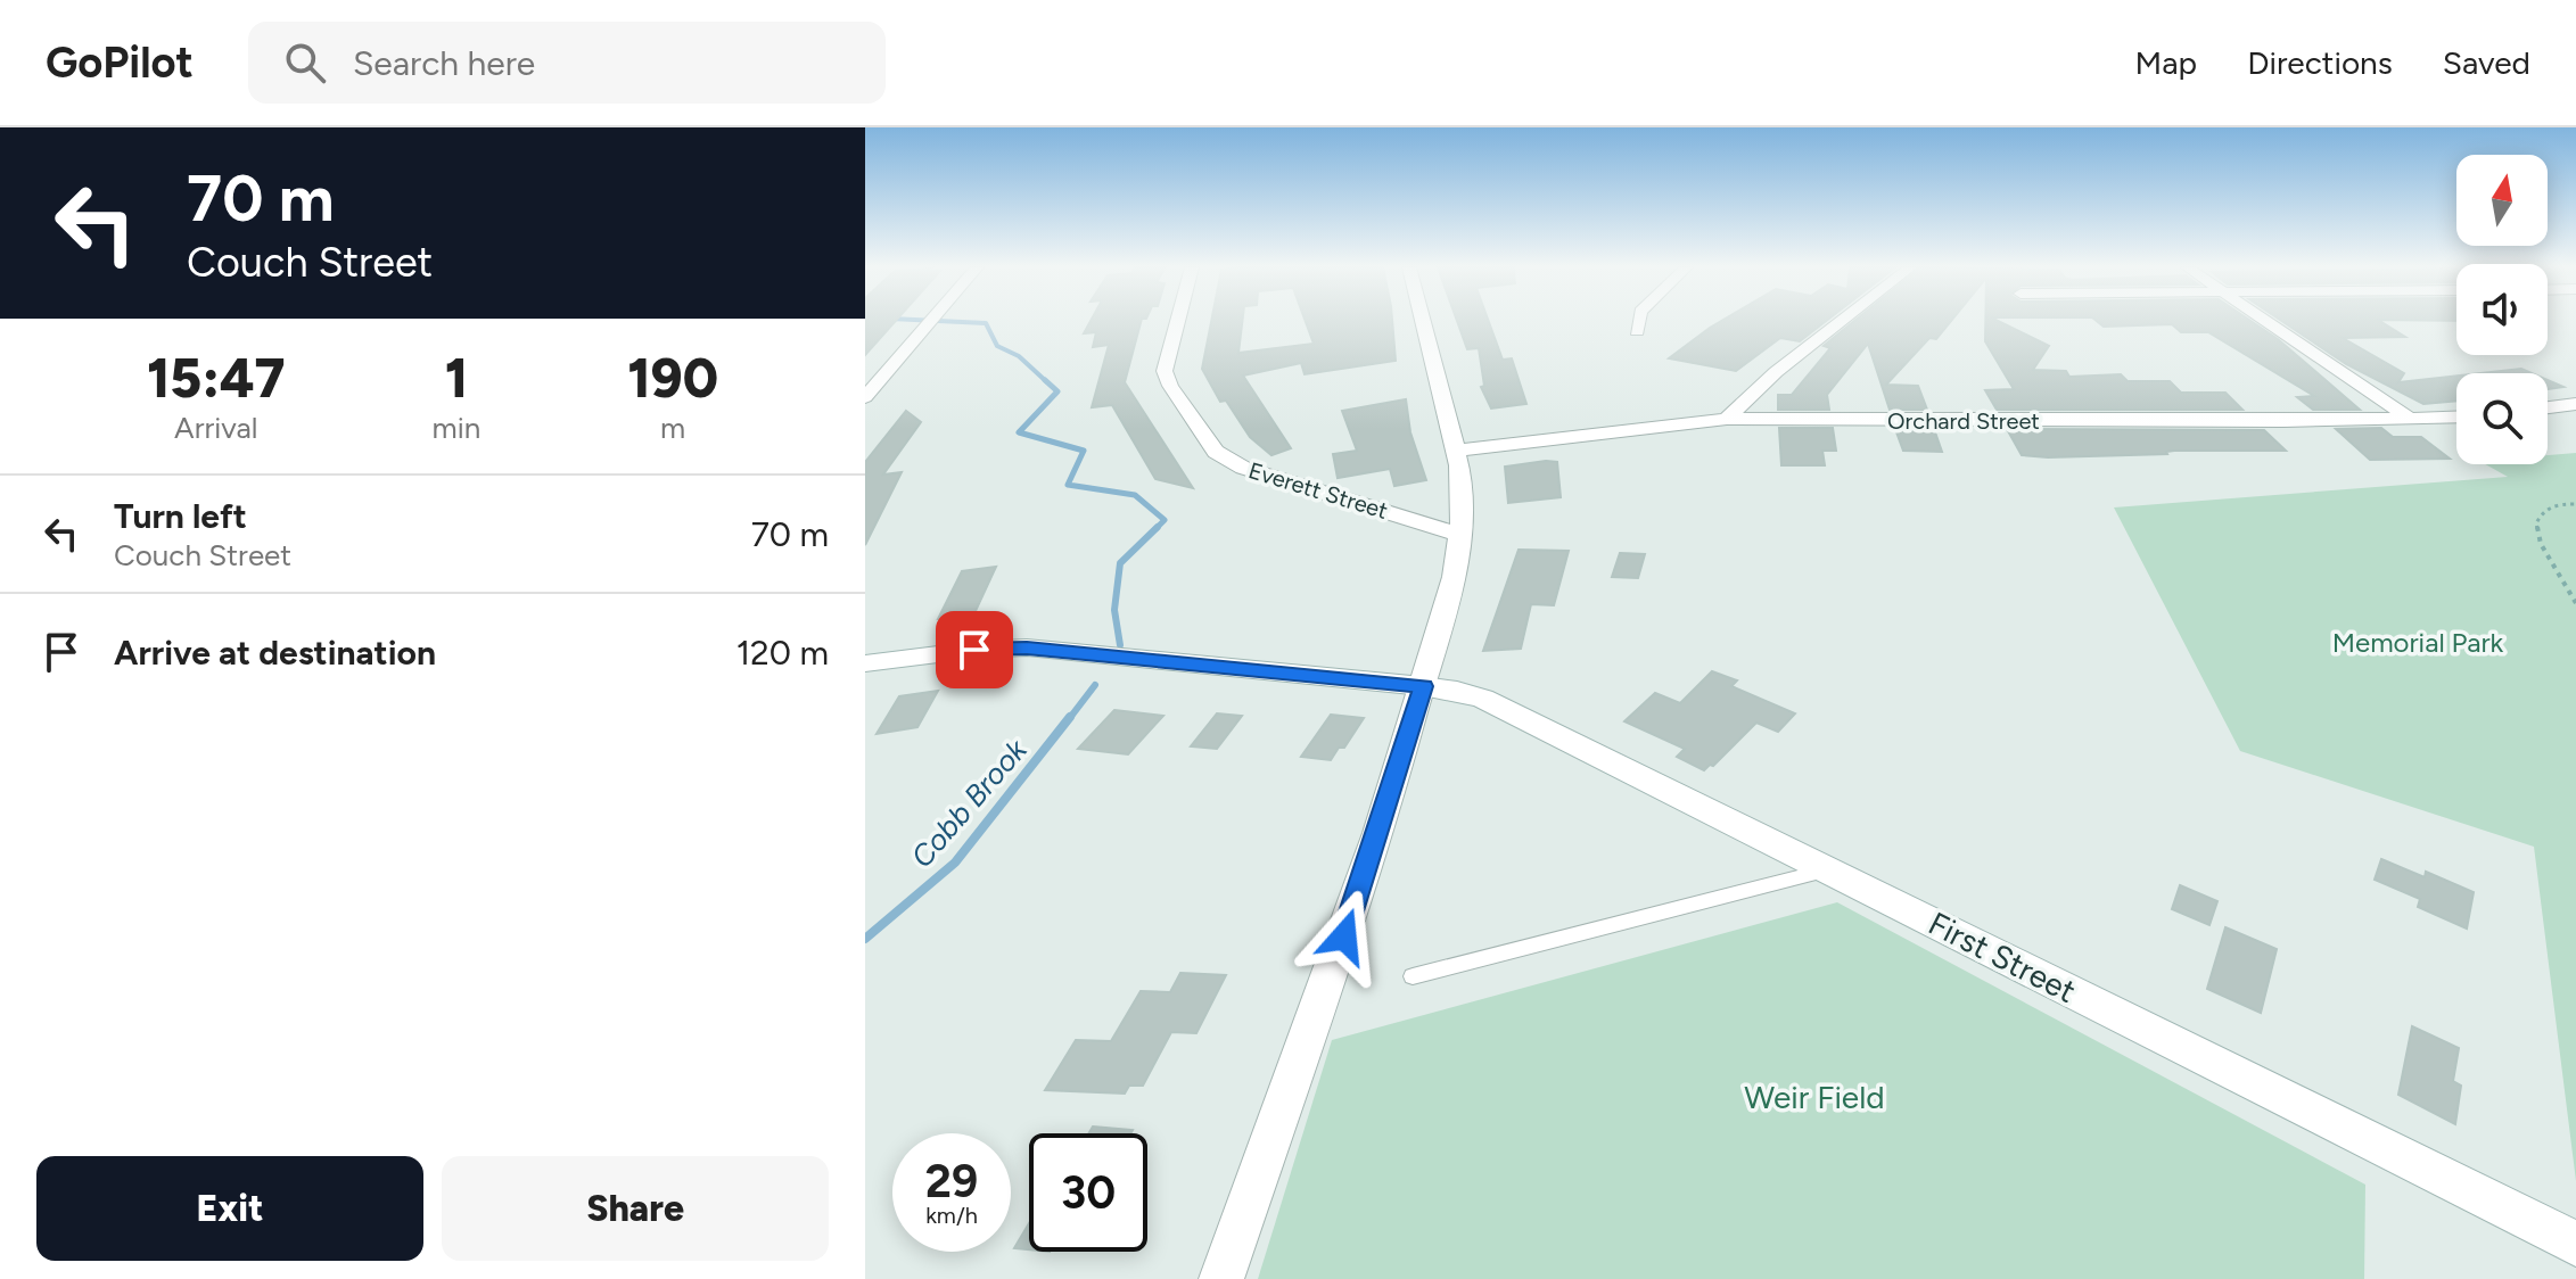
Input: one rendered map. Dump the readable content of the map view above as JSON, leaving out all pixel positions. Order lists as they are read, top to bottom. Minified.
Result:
{"streets":{"street":["Orchard Street","Everett Street","First Street"]},"water":["Cobb Brook"],"parks":["Memorial Park","Weir Field"],"north":"top","page":{"header":"GoPilot","search":"Search here","nav":["Map","Directions","Saved"],"turn":["70 m","Couch Street"],"eta":["15:47","Arrival","1","min","190","m"],"list":[{"name":"Turn left","note":"Couch Street","value":"70 m"},{"name":"Arrive at destination","value":"120 m"}],"speed":"29 km/h","limit":"30","buttons":["Exit","Share"]}}
